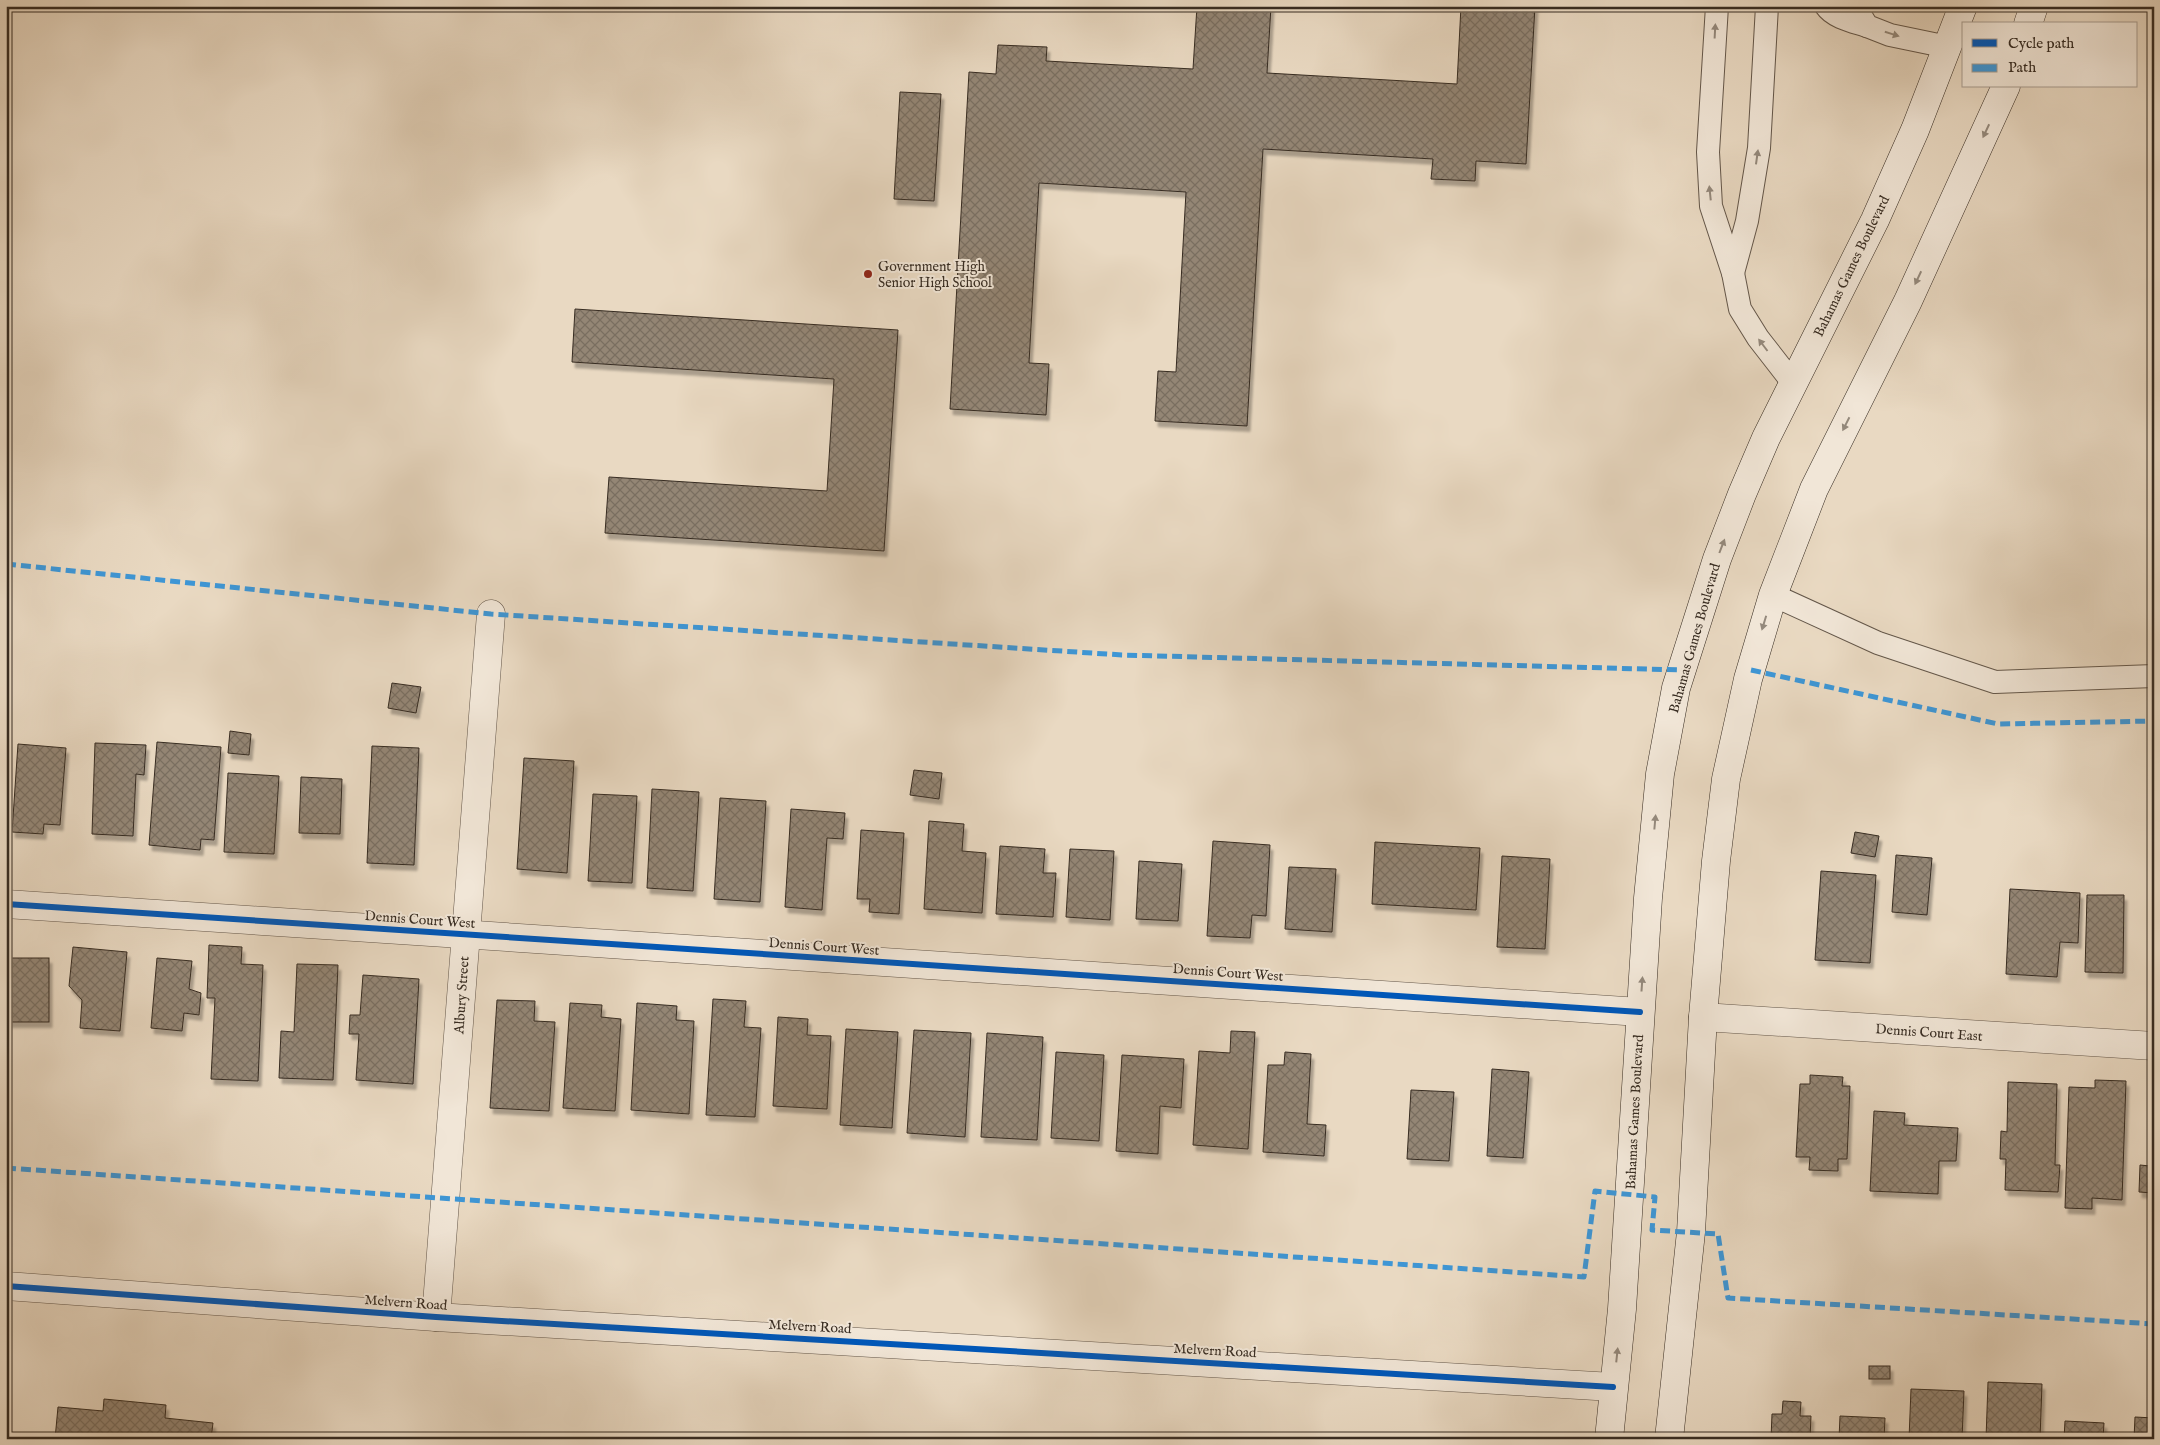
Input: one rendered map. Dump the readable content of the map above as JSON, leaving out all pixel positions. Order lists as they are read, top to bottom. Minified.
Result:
{"streets":{"street":["Bahamas Games Boulevard","Dennis Court West","Albury Street","Dennis Court East","Melvern Road"]},"crossings":[["Bahamas Games Boulevard","Dennis Court West"],["Bahamas Games Boulevard","Melvern Road"],["Dennis Court West","Albury Street"],["Albury Street","Melvern Road"]],"places":["Government High Senior High School"],"legend":["Cycle path","Path"]}
